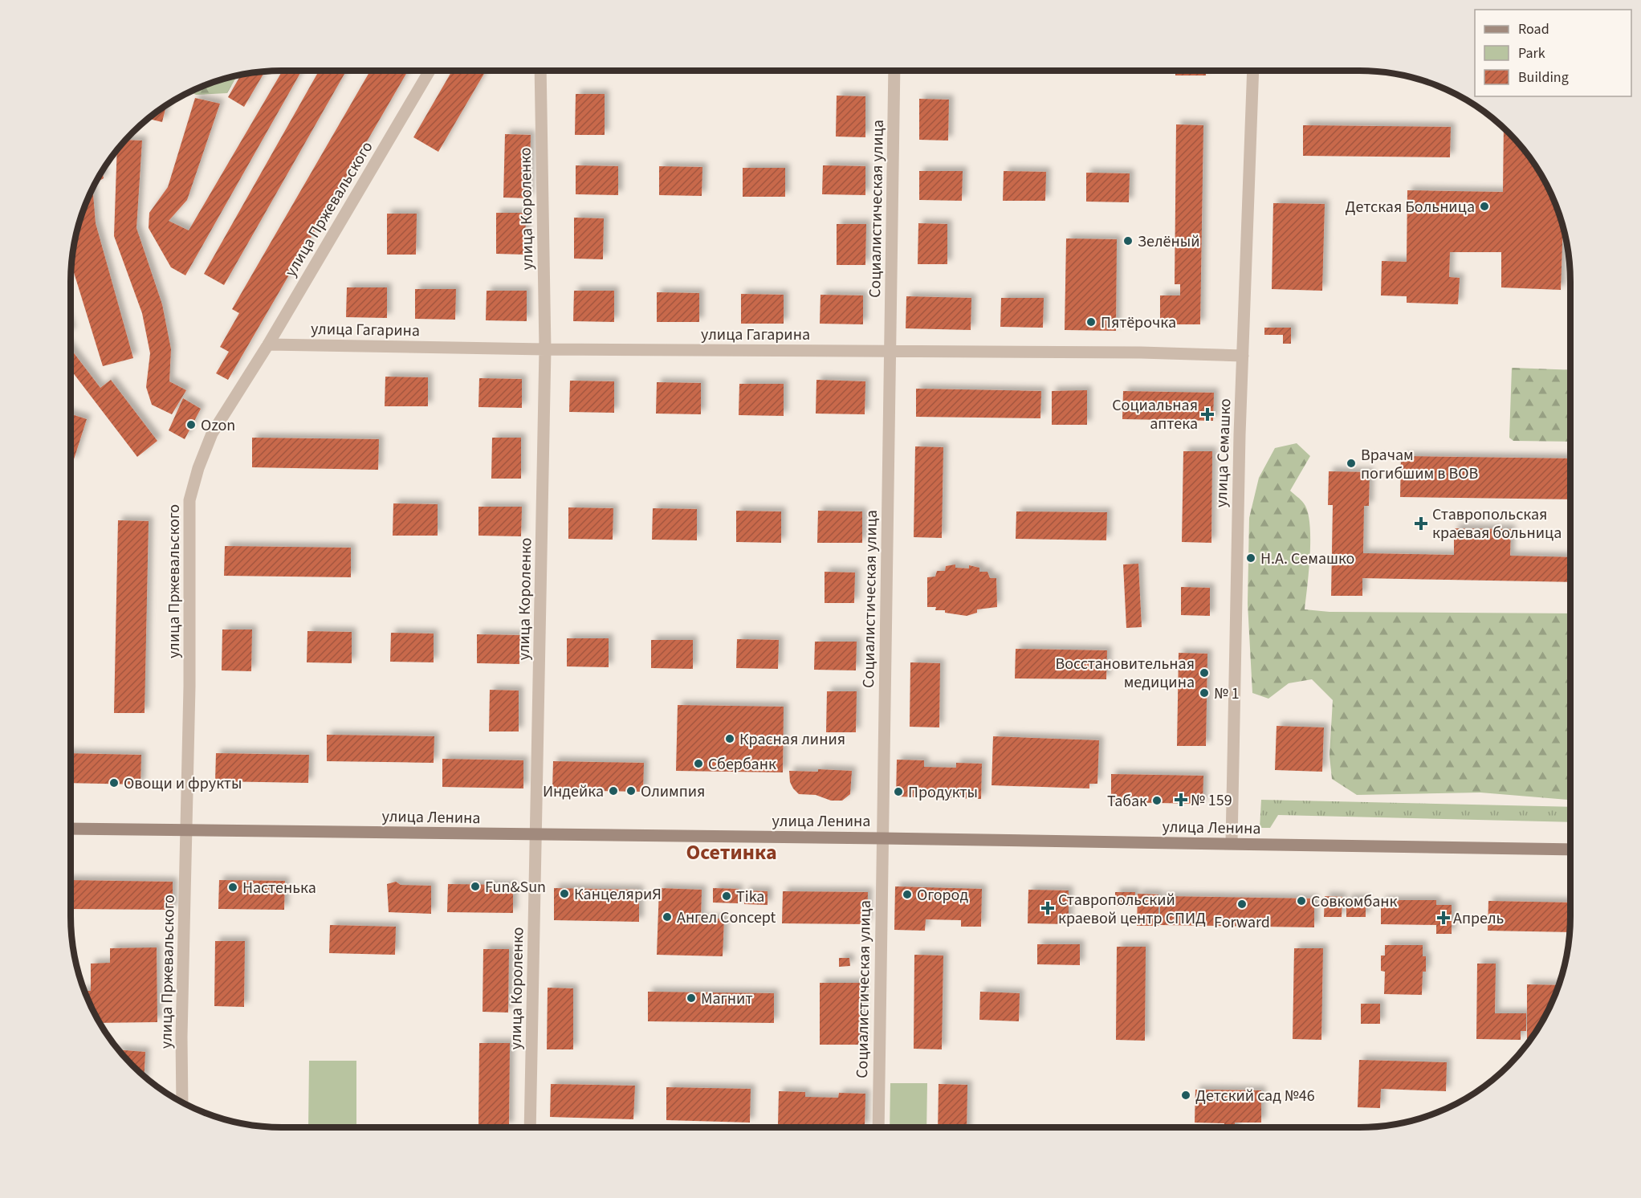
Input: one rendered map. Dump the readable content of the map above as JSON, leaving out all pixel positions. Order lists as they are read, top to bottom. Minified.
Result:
{"streets":{"main road":["улица Ленина"],"street":["улица Пржевальского","улица Короленко","Социалистическая улица","улица Гагарина","улица Семашко"]},"crossings":[["улица Пржевальского","улица Гагарина"],["улица Пржевальского","улица Ленина"],["улица Короленко","улица Гагарина"],["улица Короленко","улица Ленина"],["Социалистическая улица","улица Гагарина"],["Социалистическая улица","улица Ленина"],["улица Гагарина","улица Семашко"],["улица Семашко","улица Ленина"]],"districts":["Осетинка"],"places":{"other":["Детская Больница","Зелёный","Пятёрочка","Ozon","Врачам погибшим в ВОВ","Н.А. Семашко","Восстановительная медицина","№ 1","Красная линия","Сбербанк","Овощи и фрукты","Индейка","Олимпия","Продукты","Табак","Fun&Sun","Настенька","КанцеляриЯ","Огород","Tika","Совкомбанк","Forward","Ангел Concept","Магнит","Детский сад №46"],"health":["Социальная аптека","Ставропольская краевая больница","№ 159","Ставропольский краевой центр СПИД","Апрель"]},"legend":["Road","Park","Building"]}
